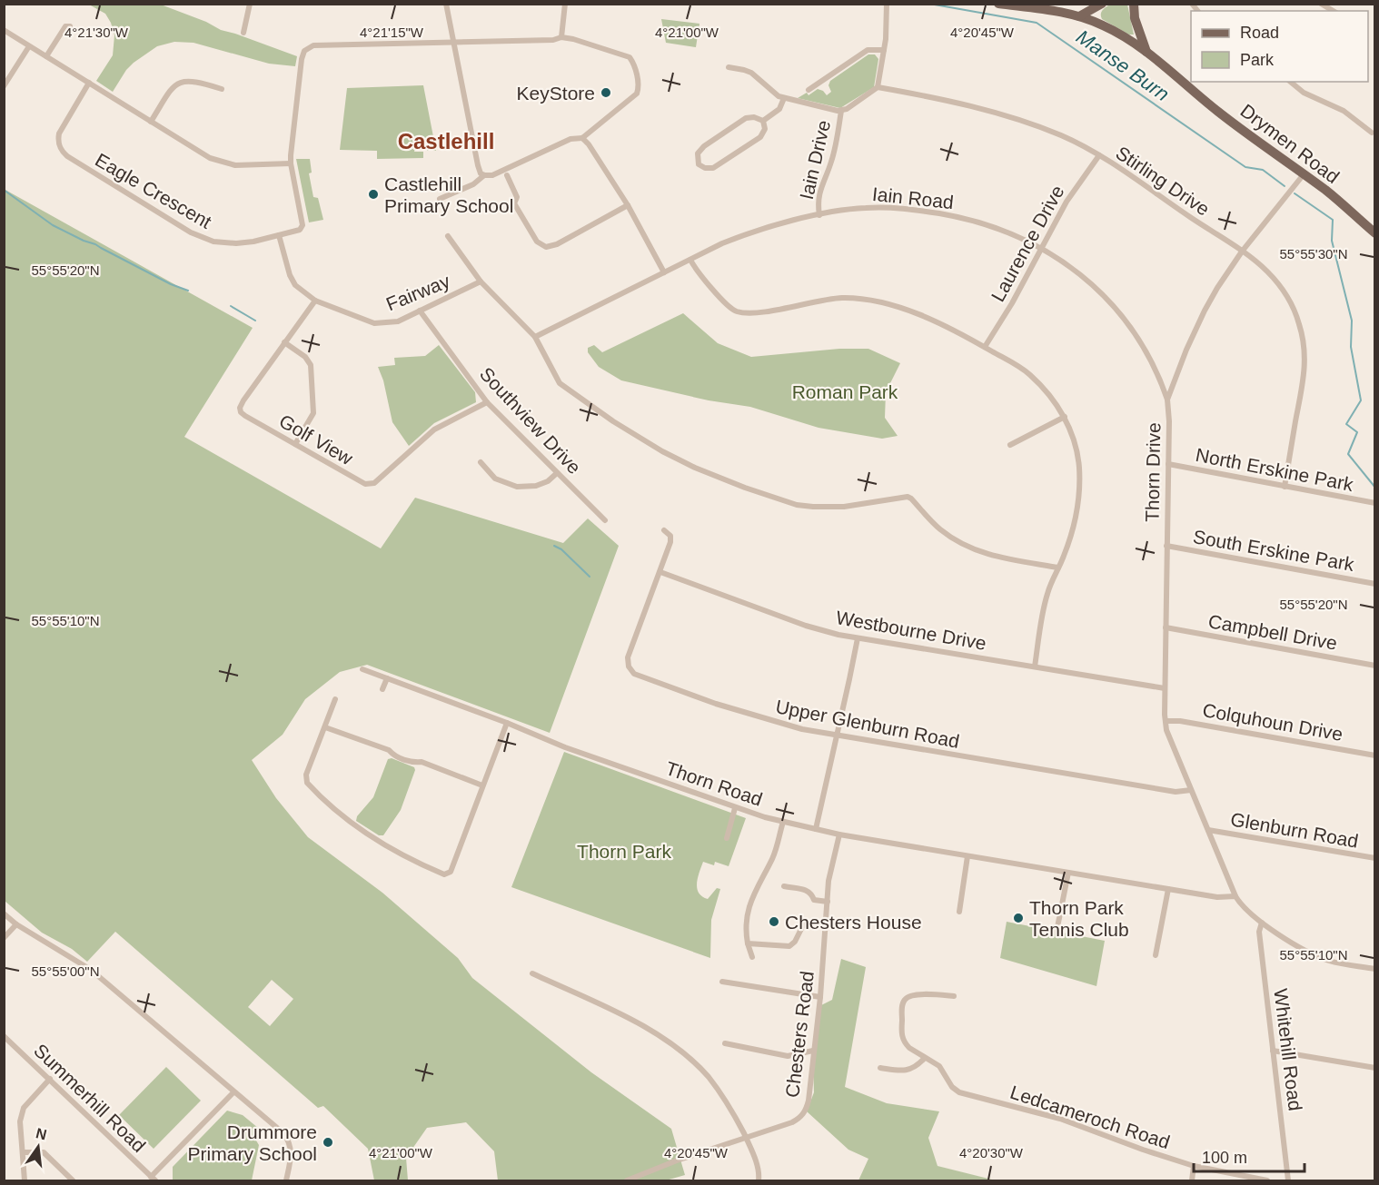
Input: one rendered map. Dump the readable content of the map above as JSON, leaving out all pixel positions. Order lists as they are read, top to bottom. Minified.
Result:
{"streets":{"main road":["Drymen Road"],"street":["Iain Drive","Stirling Drive","Eagle Crescent","Iain Road","Laurence Drive","Fairway","Southview Drive","Golf View","North Erskine Park","Thorn Drive","South Erskine Park","Westbourne Drive","Campbell Drive","Colquhoun Drive","Upper Glenburn Road","Thorn Road","Glenburn Road","Chesters Road","Whitehill Road","Summerhill Road","Ledcameroch Road"]},"crossings":[["Drymen Road","Thorn Drive"],["Iain Drive","Iain Road"],["Stirling Drive","Laurence Drive"],["Stirling Drive","North Erskine Park"],["Stirling Drive","Thorn Drive"],["Eagle Crescent","Fairway"],["Iain Road","Laurence Drive"],["Iain Road","Thorn Drive"],["Fairway","Southview Drive"],["Fairway","Golf View"],["Southview Drive","Golf View"],["North Erskine Park","Thorn Drive"],["Thorn Drive","South Erskine Park"],["Thorn Drive","Westbourne Drive"],["Thorn Drive","Campbell Drive"],["Thorn Drive","Colquhoun Drive"],["Thorn Drive","Upper Glenburn Road"],["Thorn Drive","Thorn Road"],["Thorn Drive","Glenburn Road"],["Westbourne Drive","Upper Glenburn Road"],["Thorn Road","Chesters Road"]],"districts":["Castlehill"],"water":["Manse Burn"],"parks":["Roman Park","Thorn Park"],"places":["KeyStore","Castlehill Primary School","Thorn Park Tennis Club","Chesters House","Drummore Primary School"],"legend":["Road","Park"],"scale_bar":"100 m","north":"top","coordinates":["4°21'30\"W","4°21'15\"W","4°21'00\"W","4°20'45\"W","55°55'30\"N","55°55'20\"N","55°55'10\"N","55°55'00\"N","4°20'30\"W"]}
